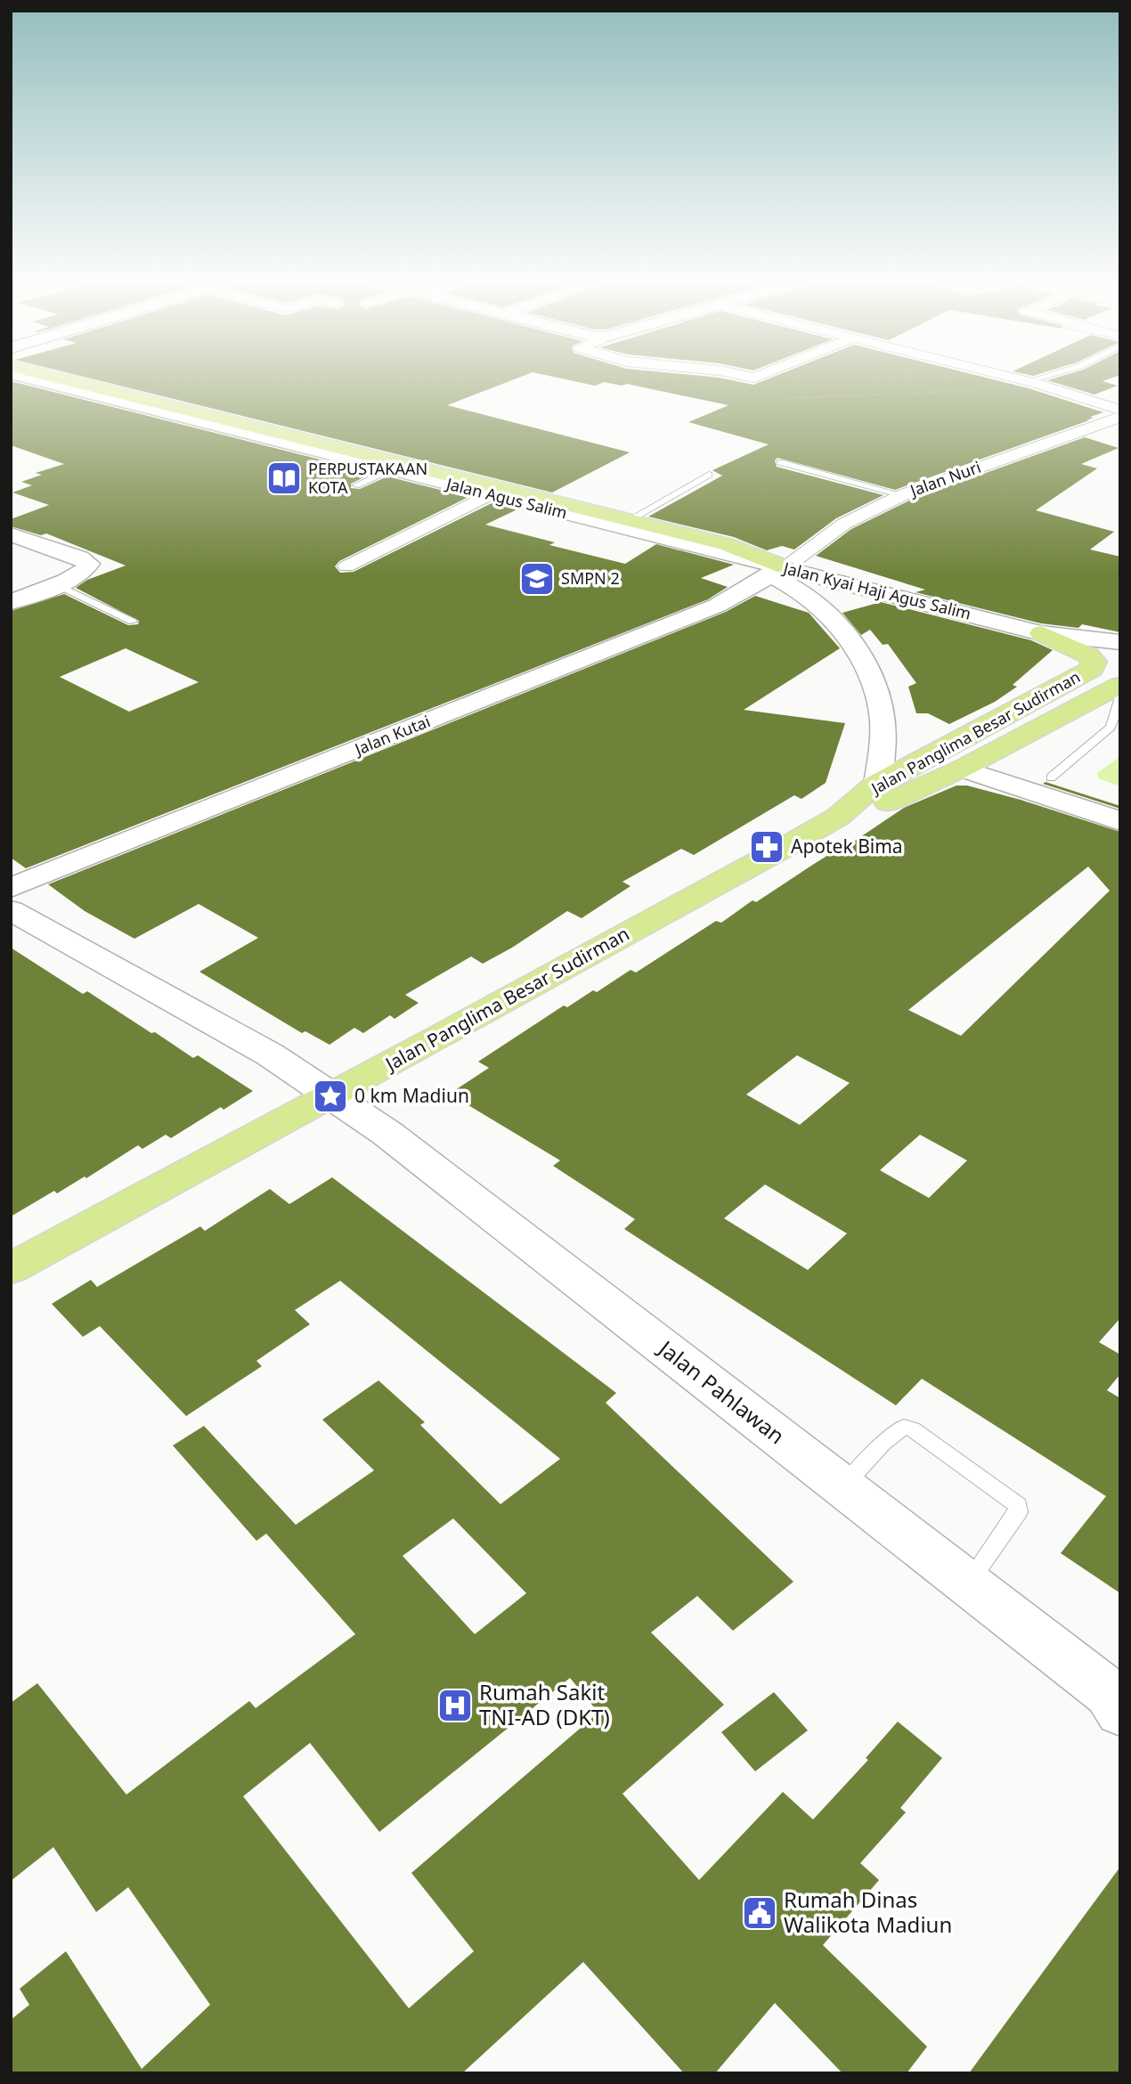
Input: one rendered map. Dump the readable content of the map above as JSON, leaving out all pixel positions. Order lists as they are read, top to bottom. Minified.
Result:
{"streets":{"main road":["Jalan Agus Salim","Jalan Kyai Haji Agus Salim","Jalan Panglima Besar Sudirman","Jalan Kutai","Jalan Pahlawan"],"street":["Jalan Nuri"]},"crossings":[["Jalan Nuri","Jalan Agus Salim"],["Jalan Nuri","Jalan Kyai Haji Agus Salim"],["Jalan Nuri","Jalan Kutai"],["Jalan Agus Salim","Jalan Kyai Haji Agus Salim"],["Jalan Agus Salim","Jalan Kutai"],["Jalan Kyai Haji Agus Salim","Jalan Panglima Besar Sudirman"],["Jalan Kyai Haji Agus Salim","Jalan Kutai"],["Jalan Panglima Besar Sudirman","Jalan Pahlawan"]],"places":{"library":["PERPUSTAKAAN KOTA"],"school or university":["SMPN 2"],"pharmacy":["Apotek Bima"],"place":["0 km Madiun"],"hospital":["Rumah Sakit TNI-AD (DKT)"],"public building":["Rumah Dinas Walikota Madiun"]}}
